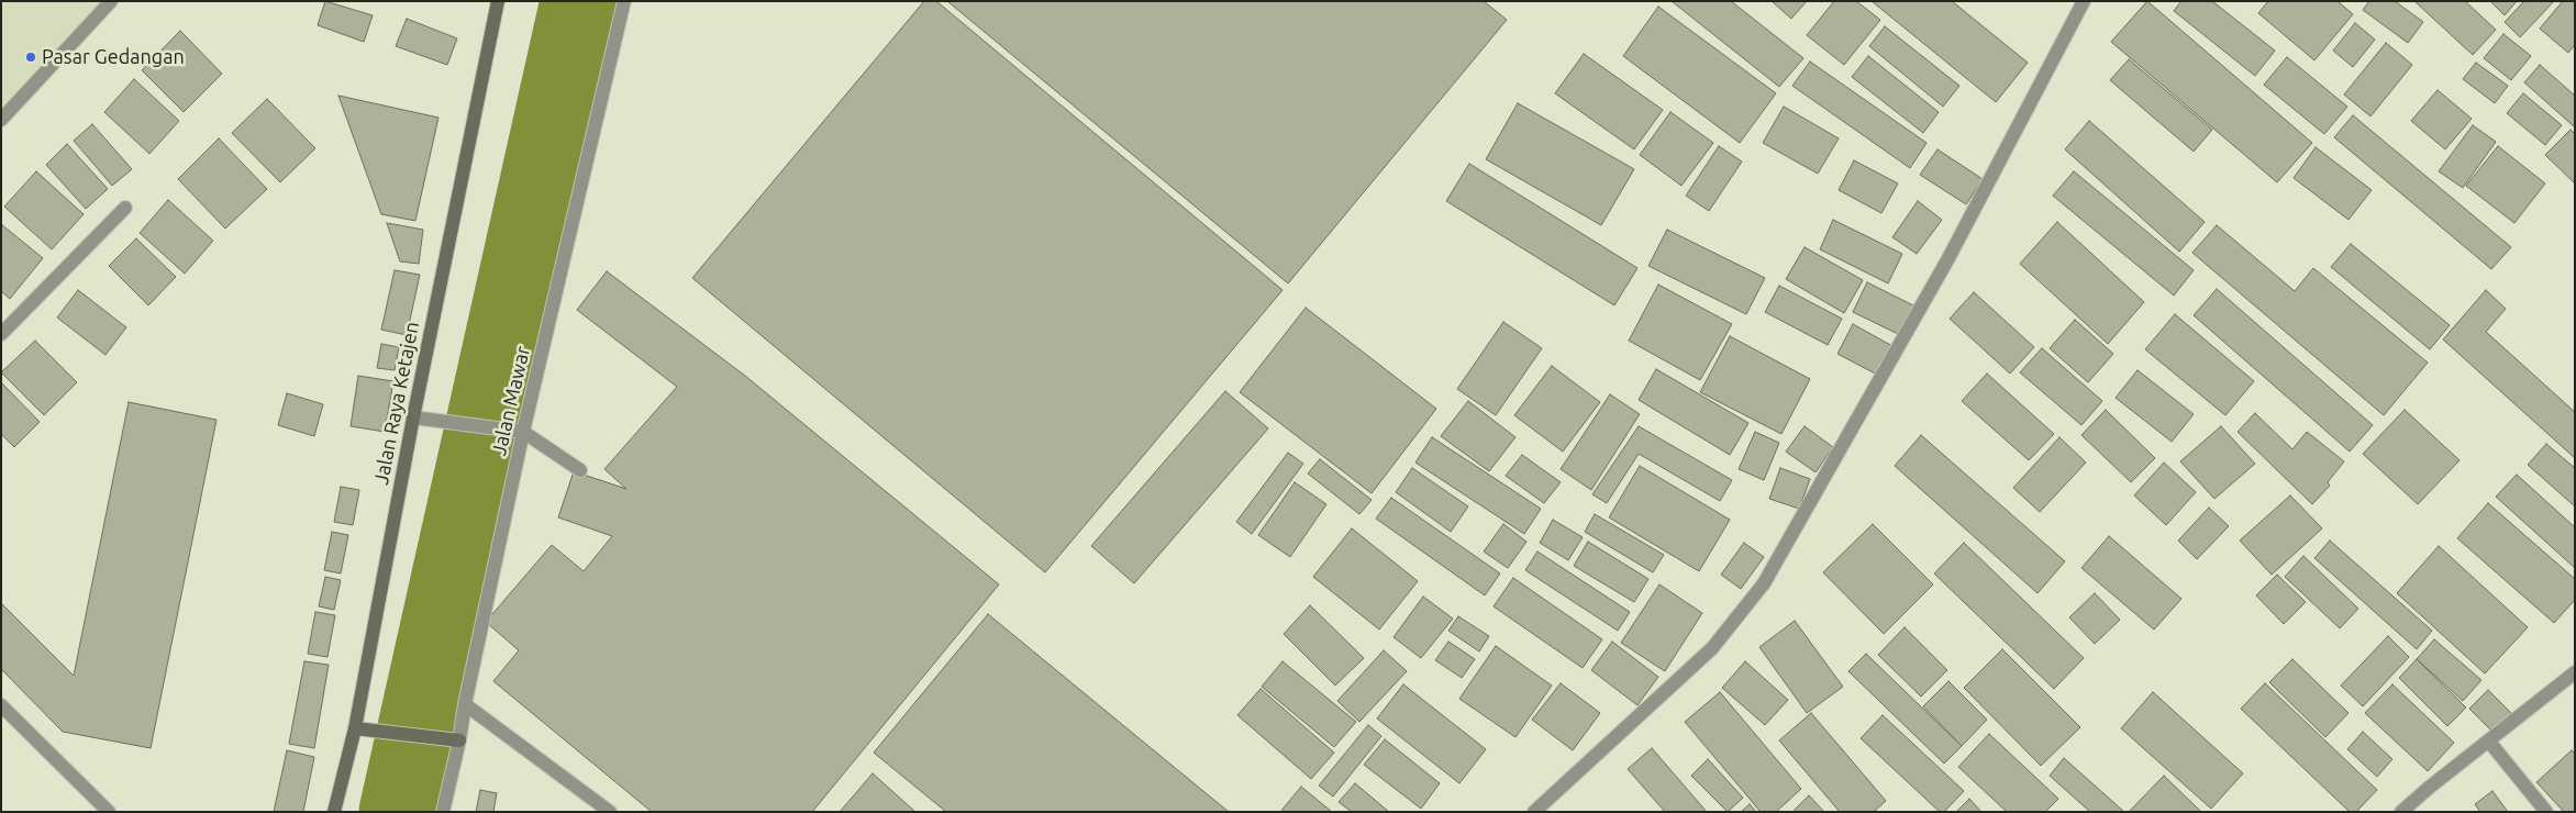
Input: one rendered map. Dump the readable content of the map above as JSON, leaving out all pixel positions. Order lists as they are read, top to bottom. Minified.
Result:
{"streets":{"street":["Jalan Mawar","Jalan Raya Ketajen"]},"places":["Pasar Gedangan"]}
